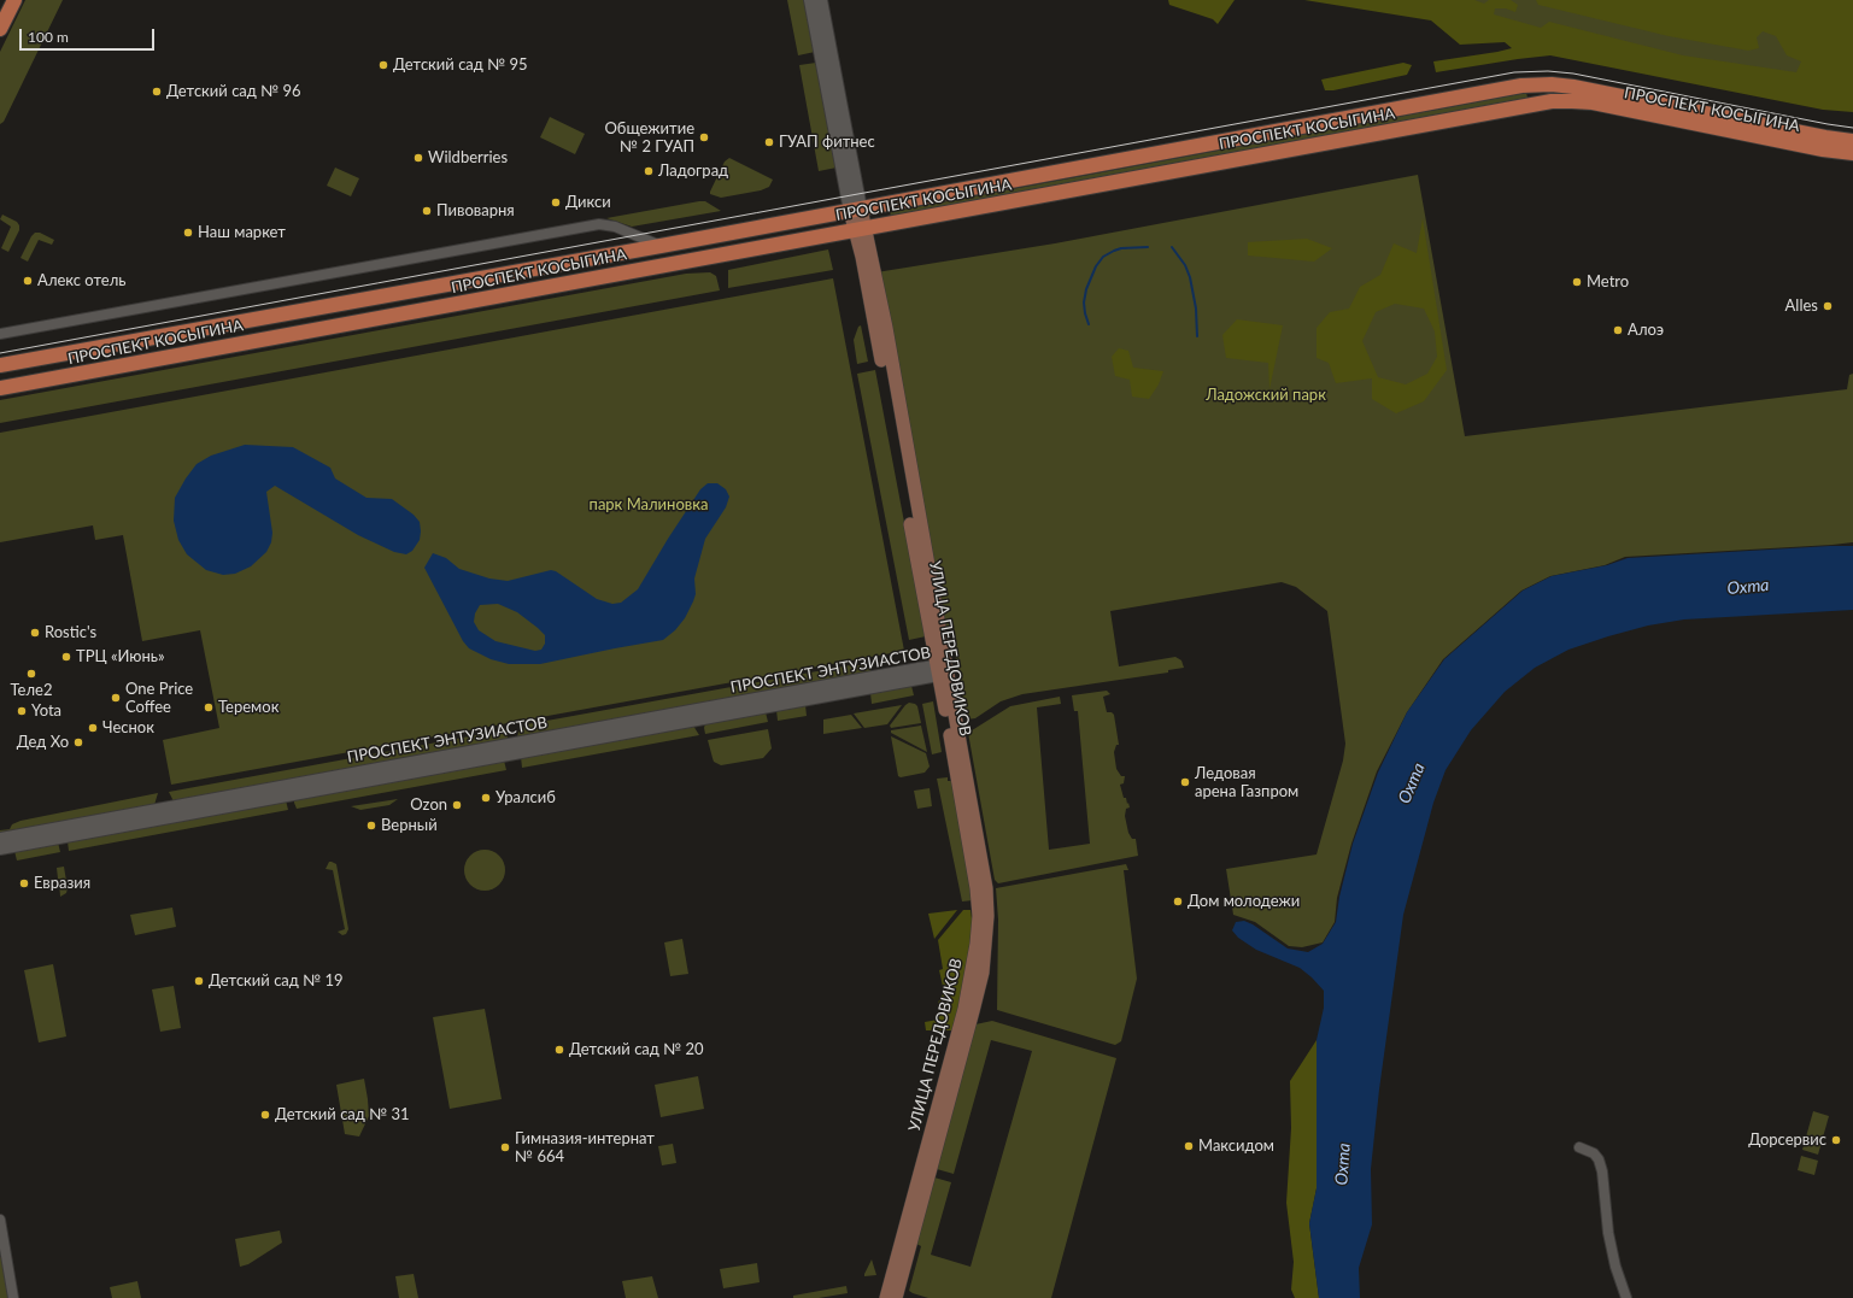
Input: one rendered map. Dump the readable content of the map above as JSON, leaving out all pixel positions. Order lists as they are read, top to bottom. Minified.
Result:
{"streets":{"main road":["ПРОСПЕКТ КОСЫГИНА","УЛИЦА ПЕРЕДОВИКОВ"],"street":["ПРОСПЕКТ ЭНТУЗИАСТОВ"]},"crossings":[["ПРОСПЕКТ КОСЫГИНА","УЛИЦА ПЕРЕДОВИКОВ"],["УЛИЦА ПЕРЕДОВИКОВ","ПРОСПЕКТ ЭНТУЗИАСТОВ"]],"water":["Охта"],"parks":["Ладожский парк","парк Малиновка"],"places":["Детский сад № 95","Детский сад № 96","Общежитие № 2 ГУАП","ГУАП фитнес","Wildberries","Ладоград","Дикси","Пивоварня","Наш маркет","Алекс отель","Metro","Alles","Алоэ","Rostic's","ТРЦ «Июнь»","Теле2","One Price Coffee","Теремок","Yota","Чеснок","Дед Хо","Ледовая арена Газпром","Уралсиб","Ozon","Верный","Евразия","Дом молодежи","Детский сад № 19","Детский сад № 20","Детский сад № 31","Дорсервис","Максидом","Гимназия-интернат № 664"],"scale_bar":"100 m"}
